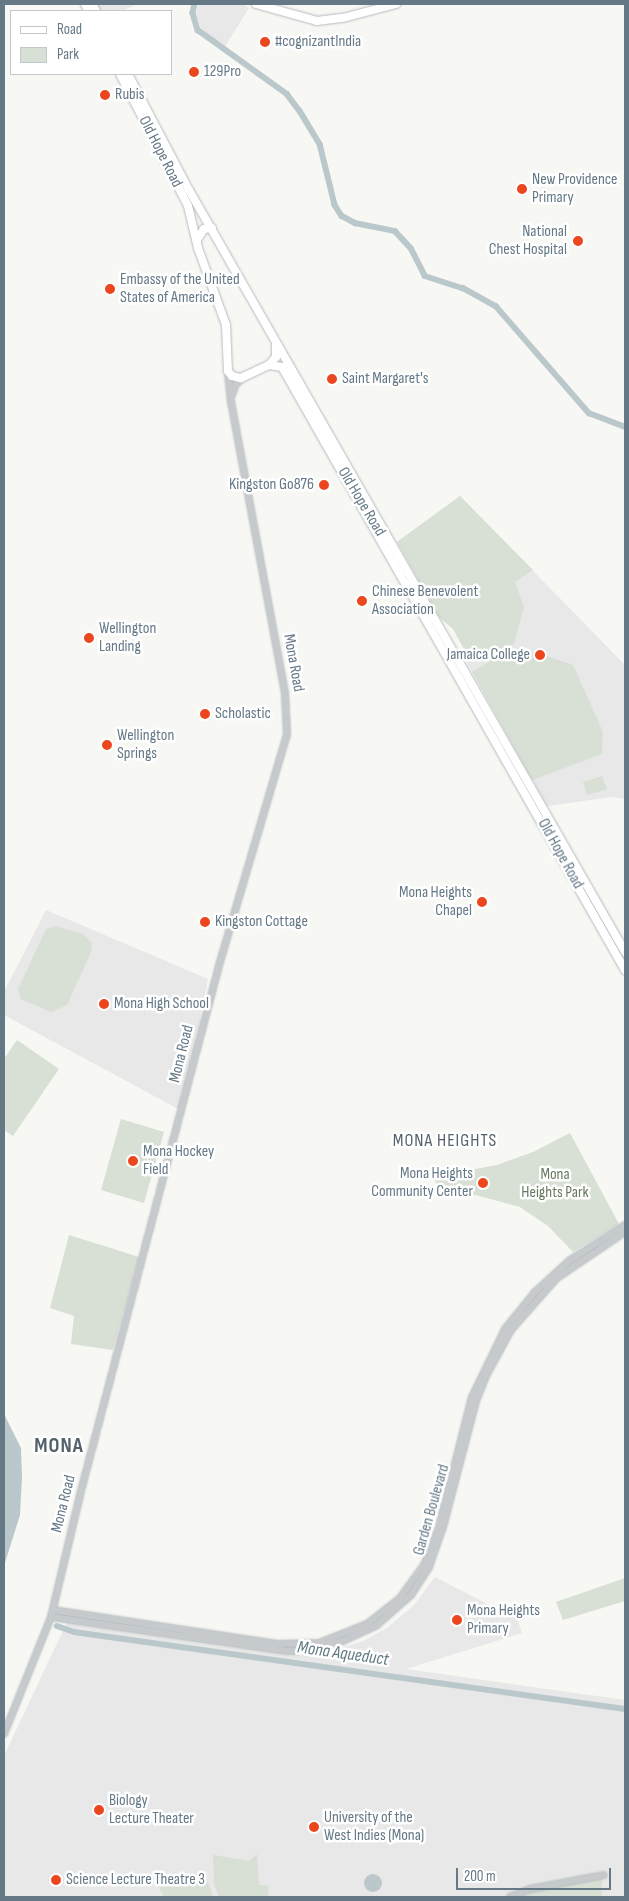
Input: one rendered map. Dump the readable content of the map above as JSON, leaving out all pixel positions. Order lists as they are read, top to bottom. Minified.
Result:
{"streets":{"main road":["Old Hope Road"],"street":["Mona Road","Garden Boulevard"]},"crossings":[["Old Hope Road","Mona Road"],["Mona Road","Garden Boulevard"]],"districts":["MONA HEIGHTS","MONA"],"water":["Mona Aqueduct"],"parks":["Mona Heights Park"],"places":["#cognizantIndia","129Pro","Rubis","New Providence Primary","National Chest Hospital","Embassy of the United States of America","Saint Margaret's","Kingston Go876","Chinese Benevolent Association","Wellington Landing","Jamaica College","Scholastic","Wellington Springs","Mona Heights Chapel","Kingston Cottage","Mona High School","Mona Hockey Field","Mona Heights Community Center","Mona Heights Primary","Biology Lecture Theater","University of the West Indies (Mona)","Science Lecture Theatre 3"],"legend":["Road","Park"],"scale_bar":"200 m"}
